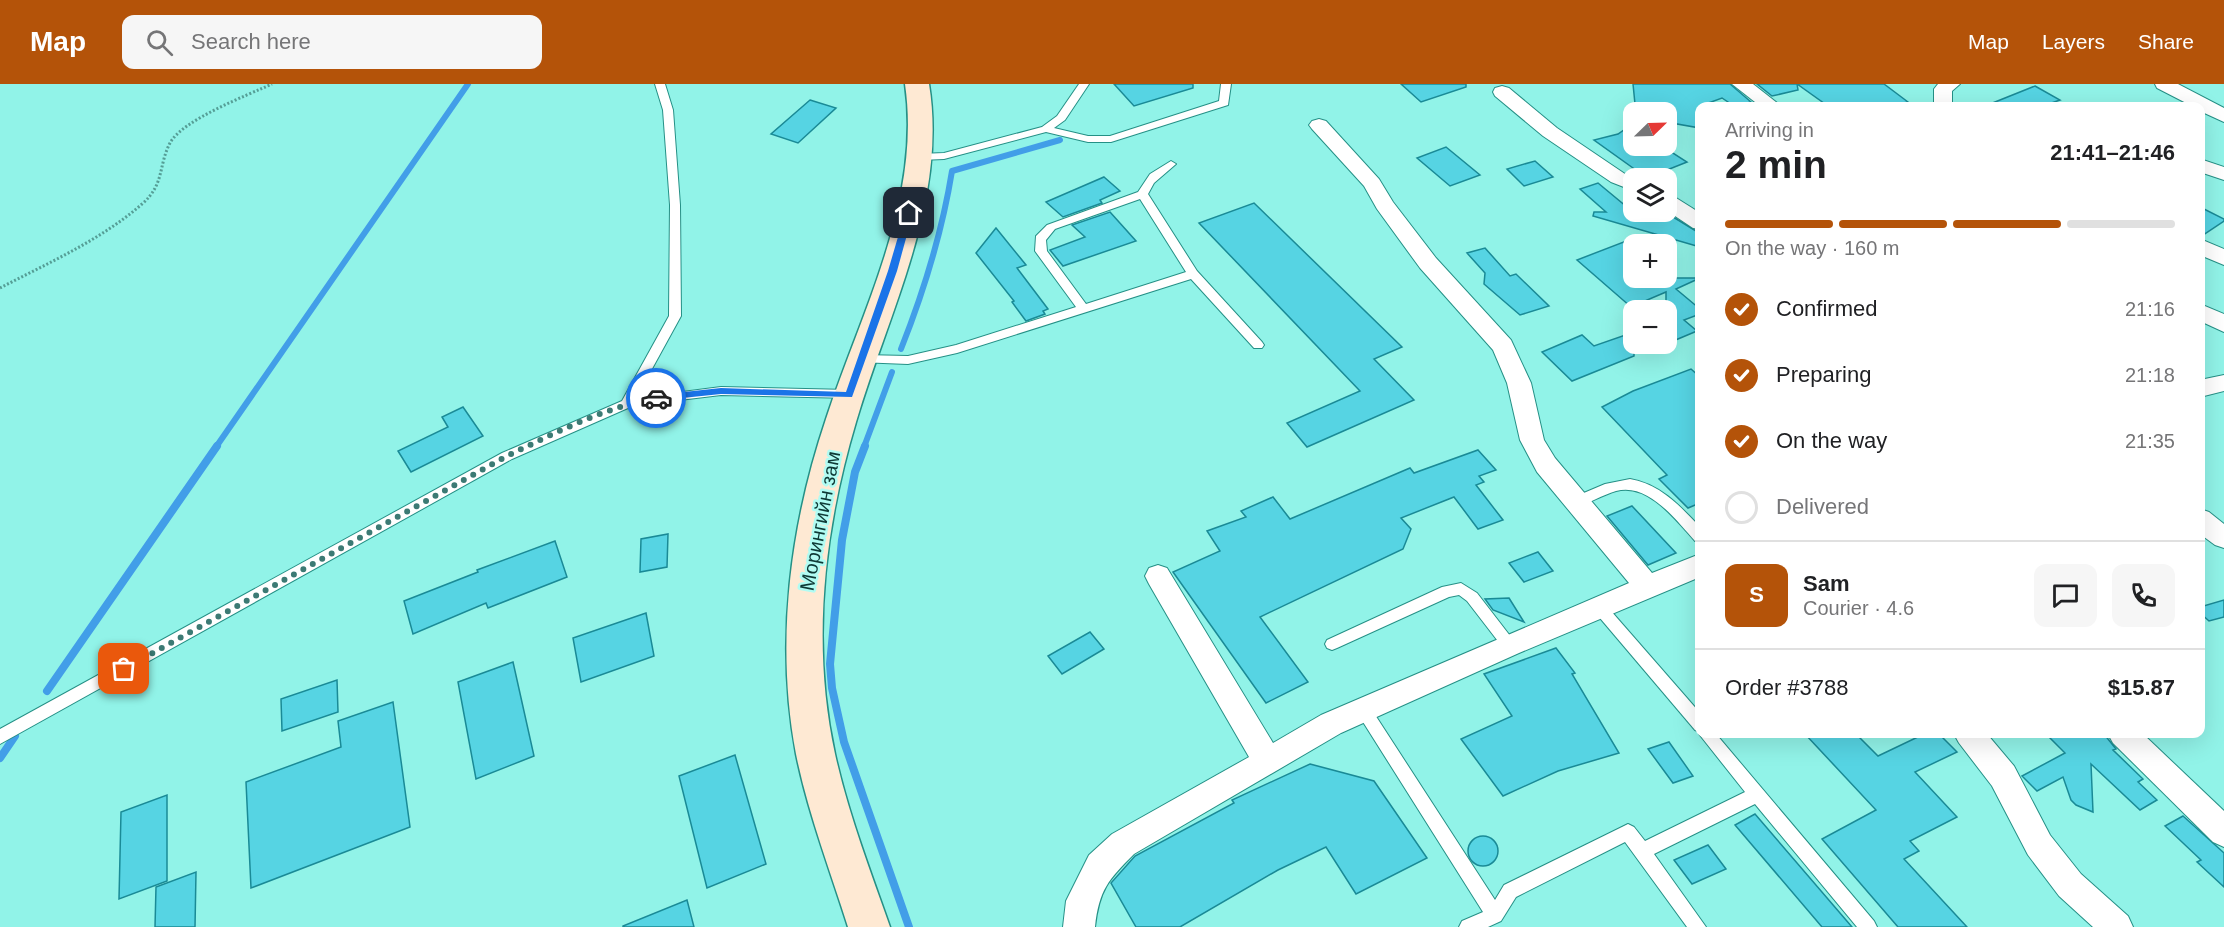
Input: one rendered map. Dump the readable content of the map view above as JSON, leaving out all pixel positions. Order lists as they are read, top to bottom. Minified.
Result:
{"streets":{"main road":["Морингийн зам"]},"north":"top right","page":{"header":"Map","search":"Search here","nav":["Map","Layers","Share"],"map_buttons":["+","−"],"heading":["2 min","Arriving in","21:41–21:46"],"panel":["Sam","Courier · 4.6","Order #3788","$15.87"],"bar":"On the way · 160 m","list":[["Confirmed","21:16"],["Preparing","21:18"],["On the way","21:35"],"Delivered"],"round":"S"}}
